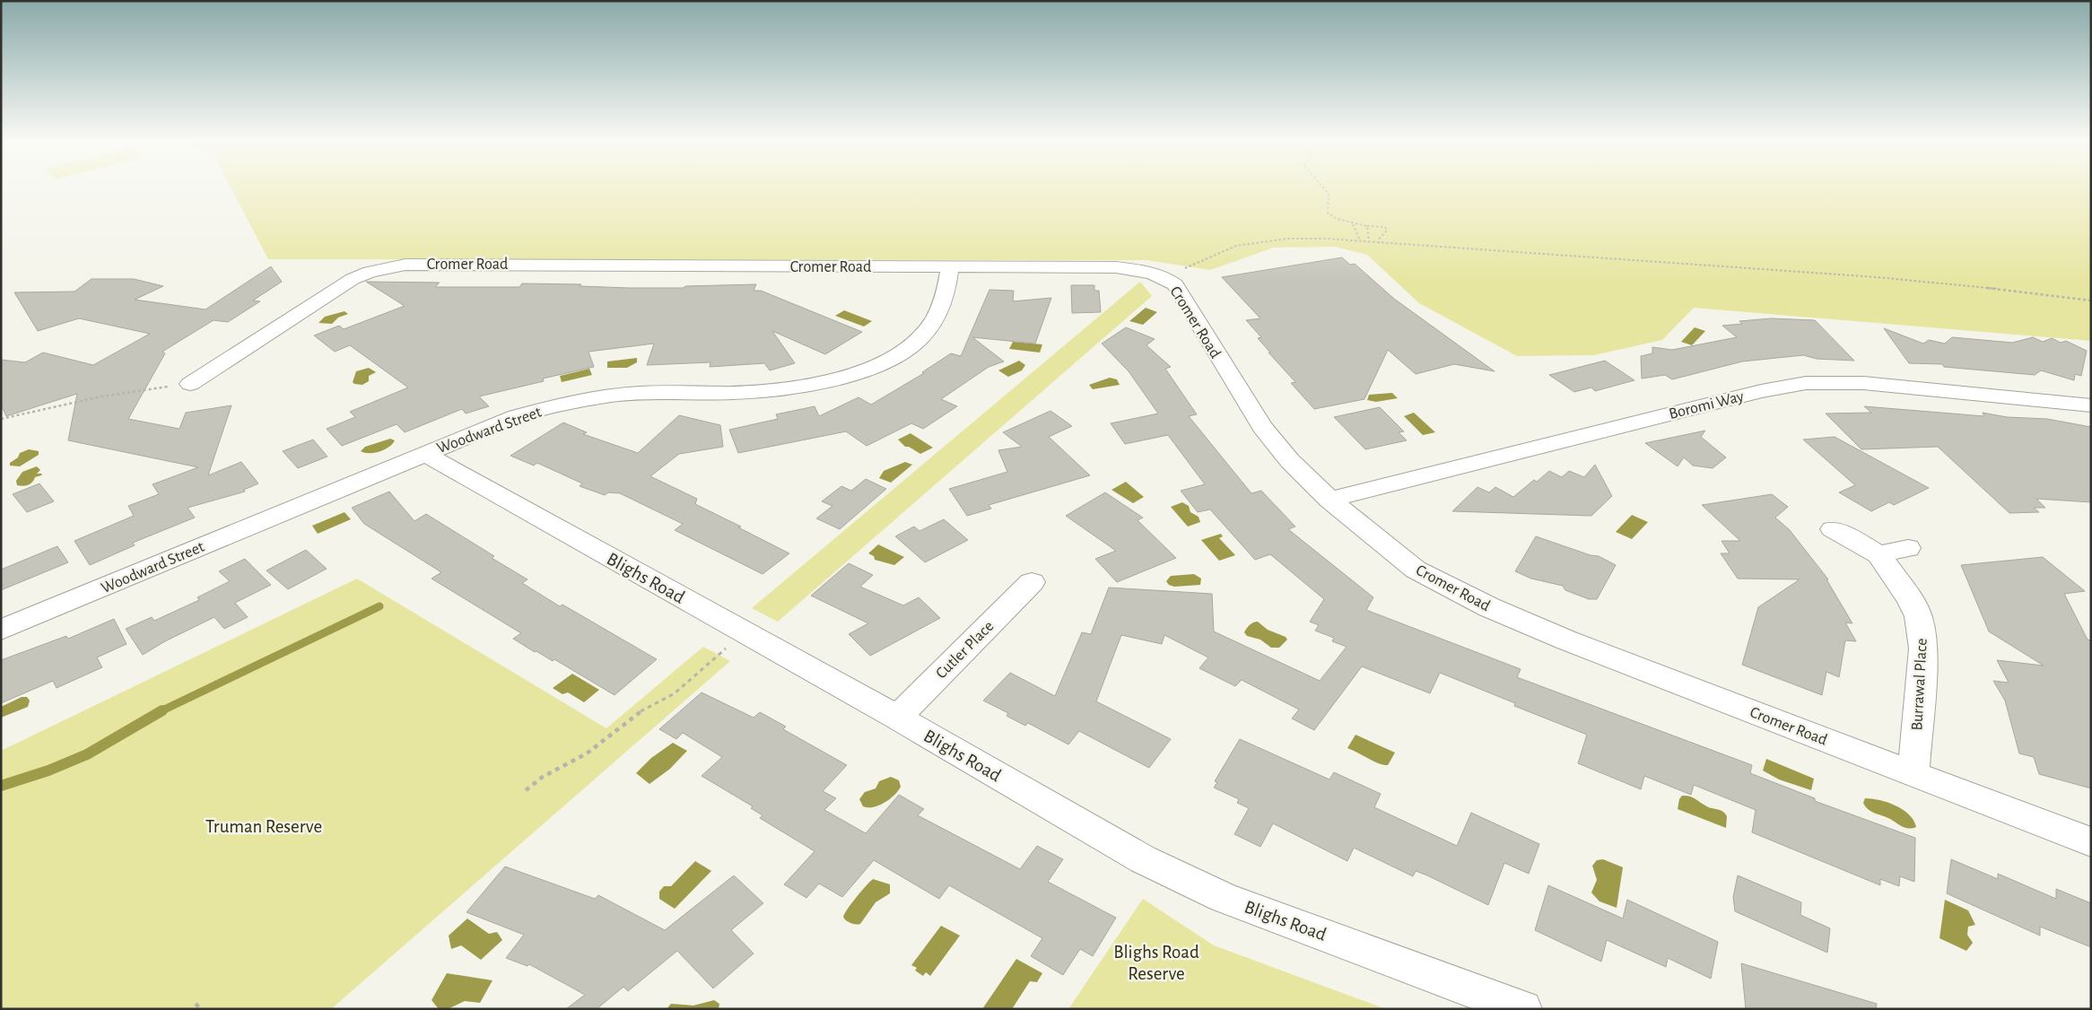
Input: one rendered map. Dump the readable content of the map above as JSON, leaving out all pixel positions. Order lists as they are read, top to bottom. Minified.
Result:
{"streets":{"street":["Cromer Road","Boromi Way","Woodward Street","Blighs Road","Cutler Place","Burrawal Place"]},"crossings":[["Cromer Road","Boromi Way"],["Cromer Road","Woodward Street"],["Cromer Road","Burrawal Place"],["Woodward Street","Blighs Road"],["Blighs Road","Cutler Place"]],"parks":["Truman Reserve","Blighs Road Reserve"]}
